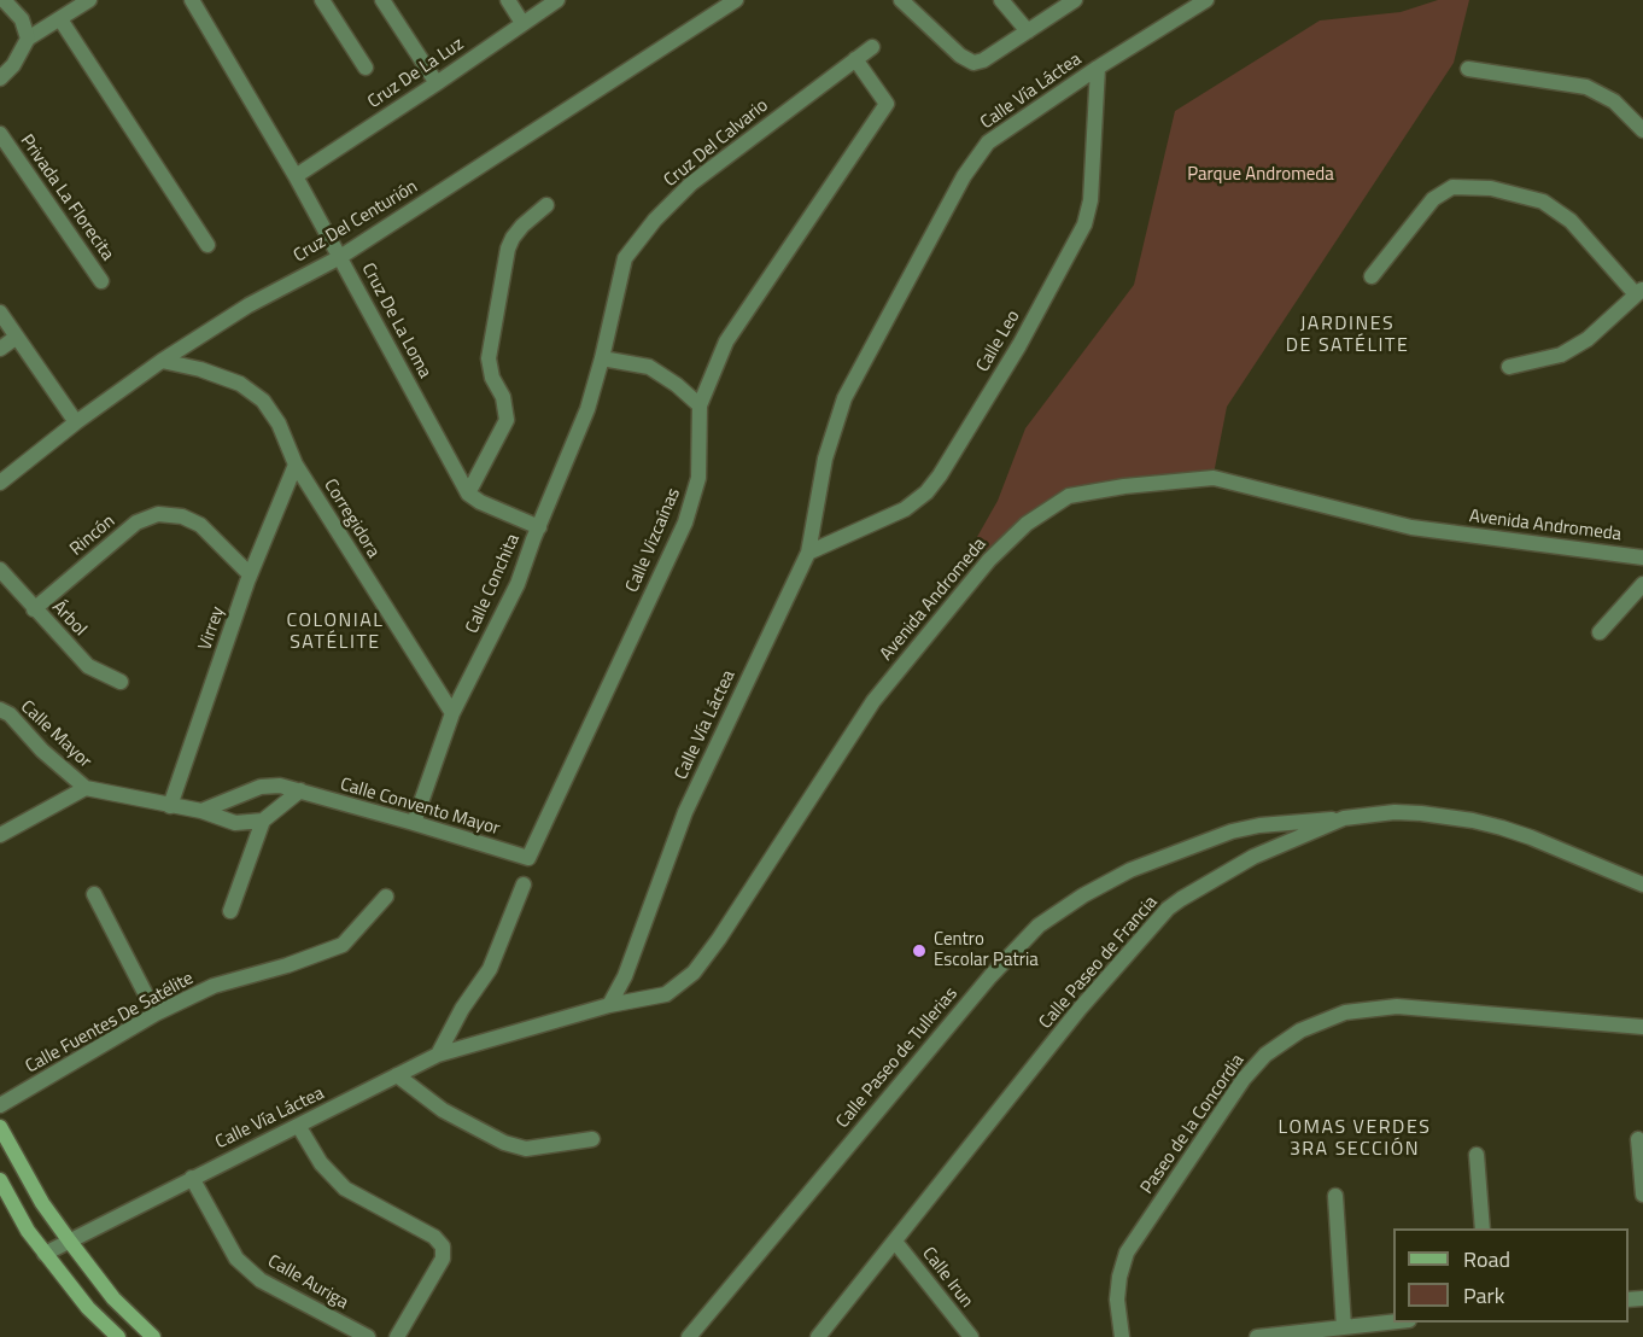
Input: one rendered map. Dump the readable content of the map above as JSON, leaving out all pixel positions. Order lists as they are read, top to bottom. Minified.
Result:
{"streets":{"street":["Cruz De La Luz","Calle Vía Láctea","Cruz Del Calvario","Privada La Florecita","Cruz Del Centurión","Cruz De La Loma","Calle Leo","Corregidora","Avenida Andromeda","Rincón","Calle Vizcaínas","Calle Conchita","Árbol","Virrey","Calle Mayor","Calle Convento Mayor","Calle Paseo de Francia","Calle Fuentes De Satélite","Calle Paseo de Tullerias","Paseo de la Concordia","Calle Irun","Calle Auriga"]},"crossings":[["Cruz De La Luz","Cruz De La Loma"],["Calle Vía Láctea","Calle Leo"],["Calle Vía Láctea","Avenida Andromeda"],["Calle Vía Láctea","Calle Auriga"],["Cruz Del Calvario","Calle Vizcaínas"],["Cruz Del Calvario","Calle Conchita"],["Cruz Del Centurión","Cruz De La Loma"],["Cruz Del Centurión","Corregidora"],["Corregidora","Calle Conchita"],["Corregidora","Virrey"],["Rincón","Árbol"],["Rincón","Virrey"],["Calle Vizcaínas","Calle Convento Mayor"],["Calle Conchita","Calle Convento Mayor"],["Calle Paseo de Francia","Calle Paseo de Tullerias"],["Calle Paseo de Francia","Calle Irun"]],"districts":["JARDINES DE SATÉLITE","COLONIAL SATÉLITE","LOMAS VERDES 3RA SECCIÓN"],"parks":["Parque Andromeda"],"places":["Centro Escolar Patria"],"legend":["Road","Park"]}
